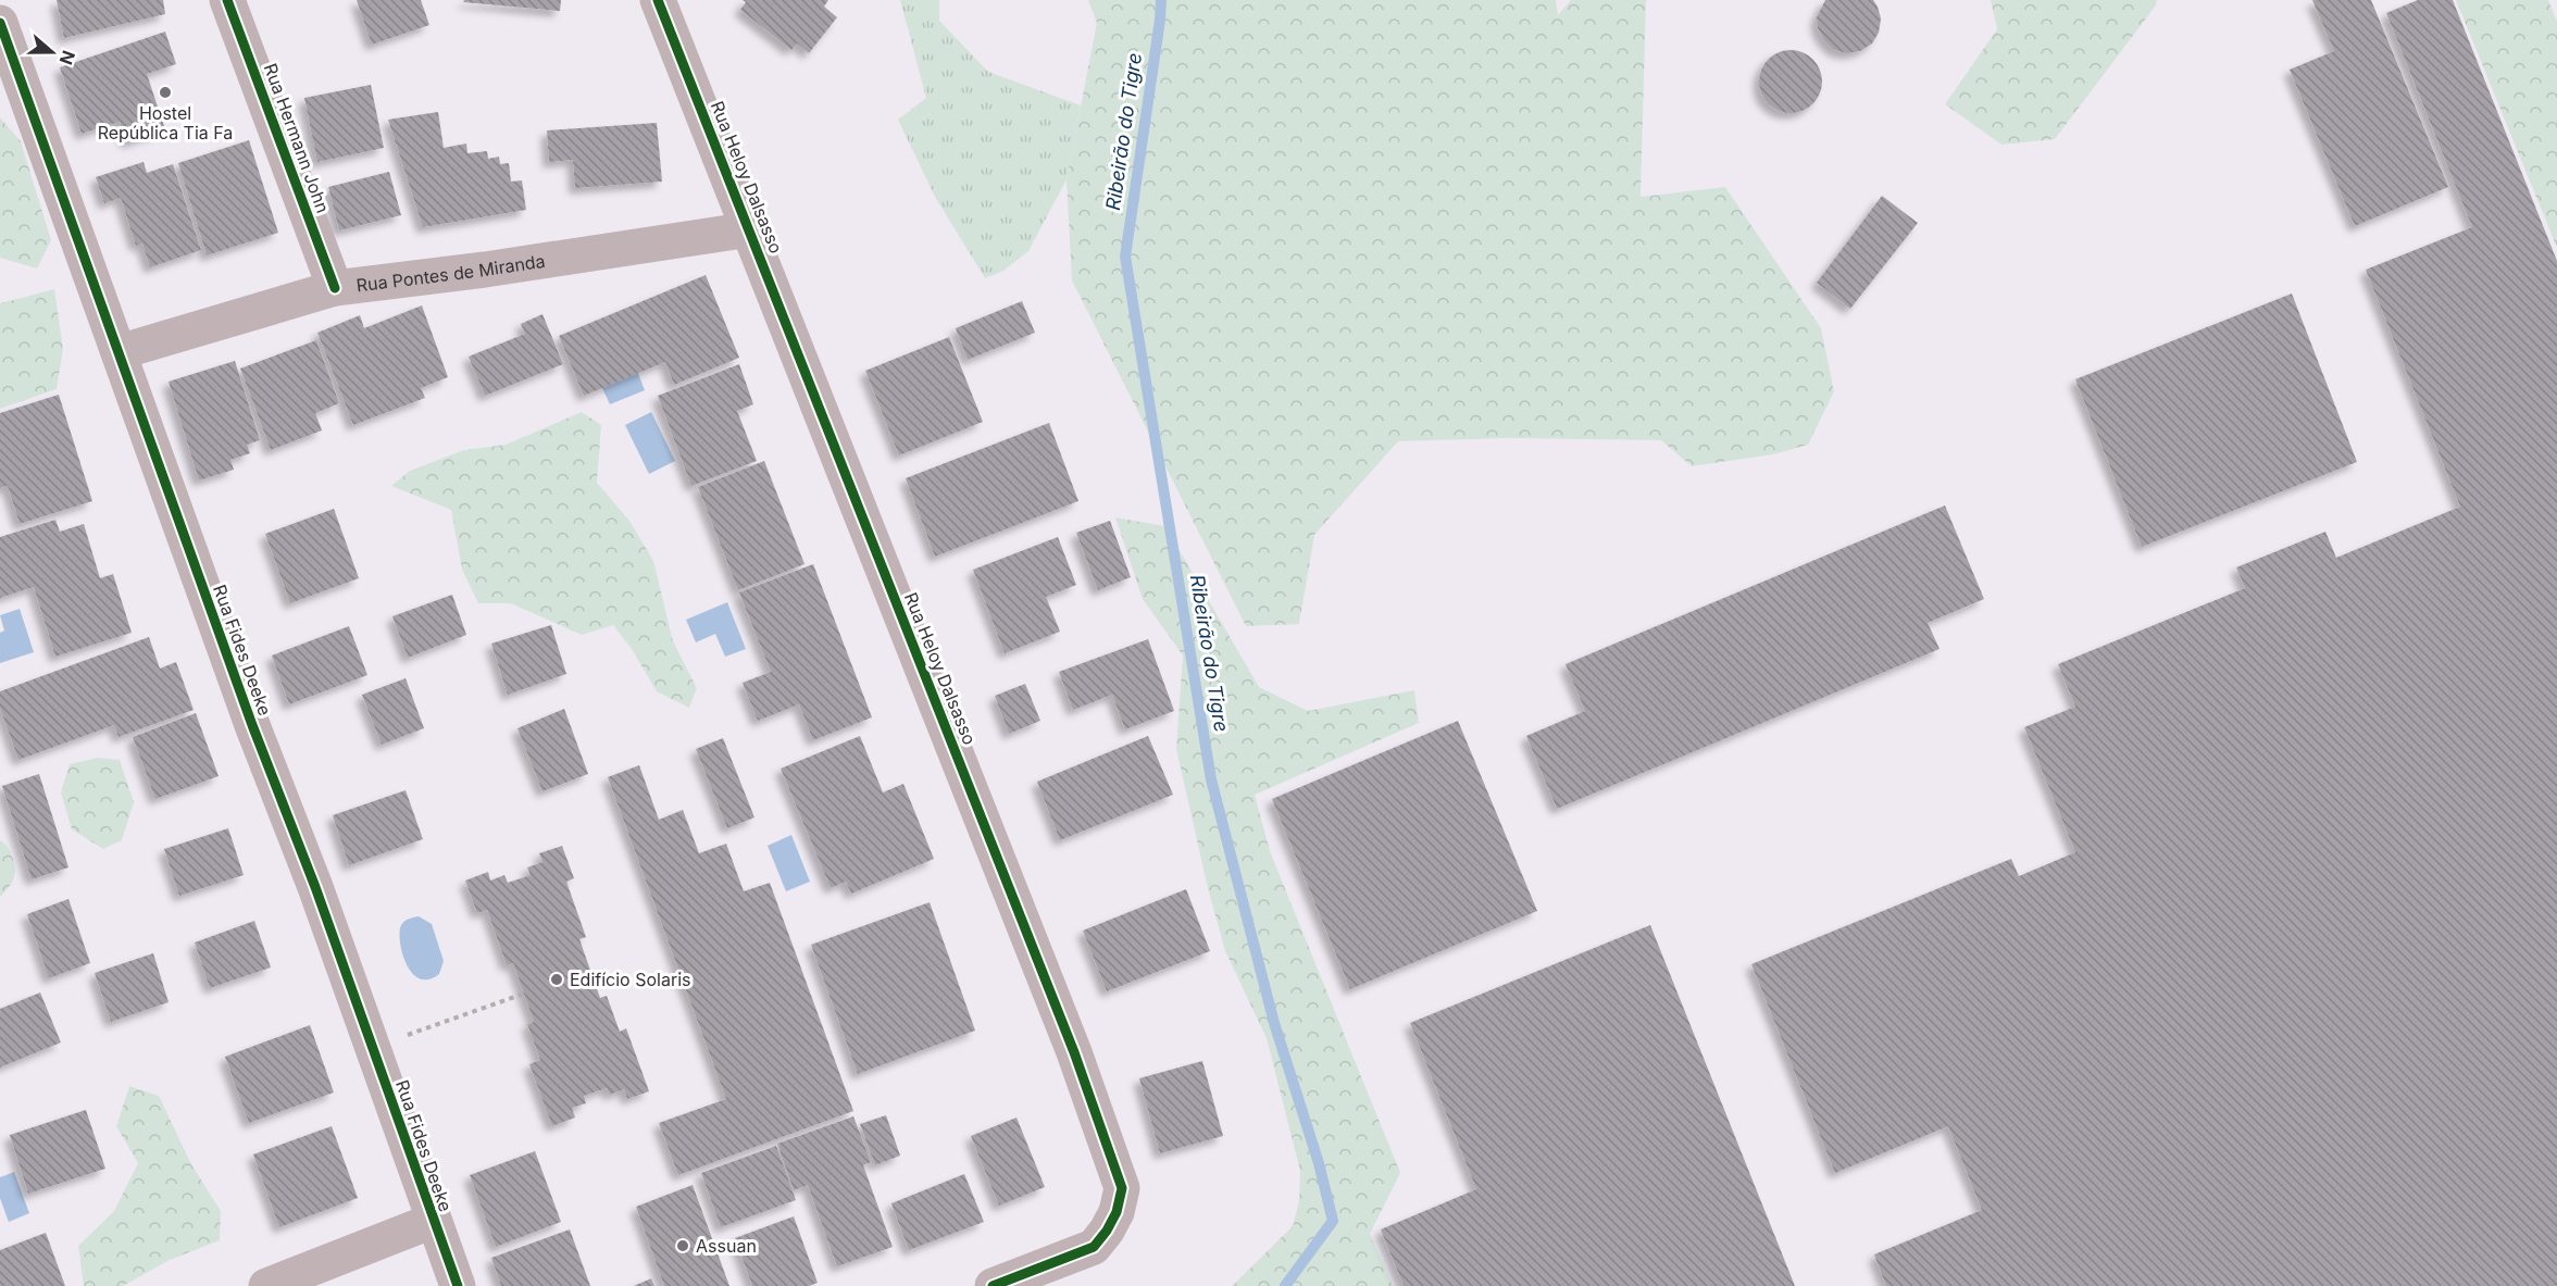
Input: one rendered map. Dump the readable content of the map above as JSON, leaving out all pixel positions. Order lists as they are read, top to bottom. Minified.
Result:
{"streets":{"street":["Rua Hermann John","Rua Heloy Dalsasso","Rua Pontes de Miranda","Rua Fides Deeke"]},"crossings":[["Rua Hermann John","Rua Pontes de Miranda"],["Rua Heloy Dalsasso","Rua Pontes de Miranda"],["Rua Pontes de Miranda","Rua Fides Deeke"]],"water":["Ribeirão do Tigre"],"places":["Hostel República Tia Fa","Edifício Solaris","Assuan"],"north":"right"}
